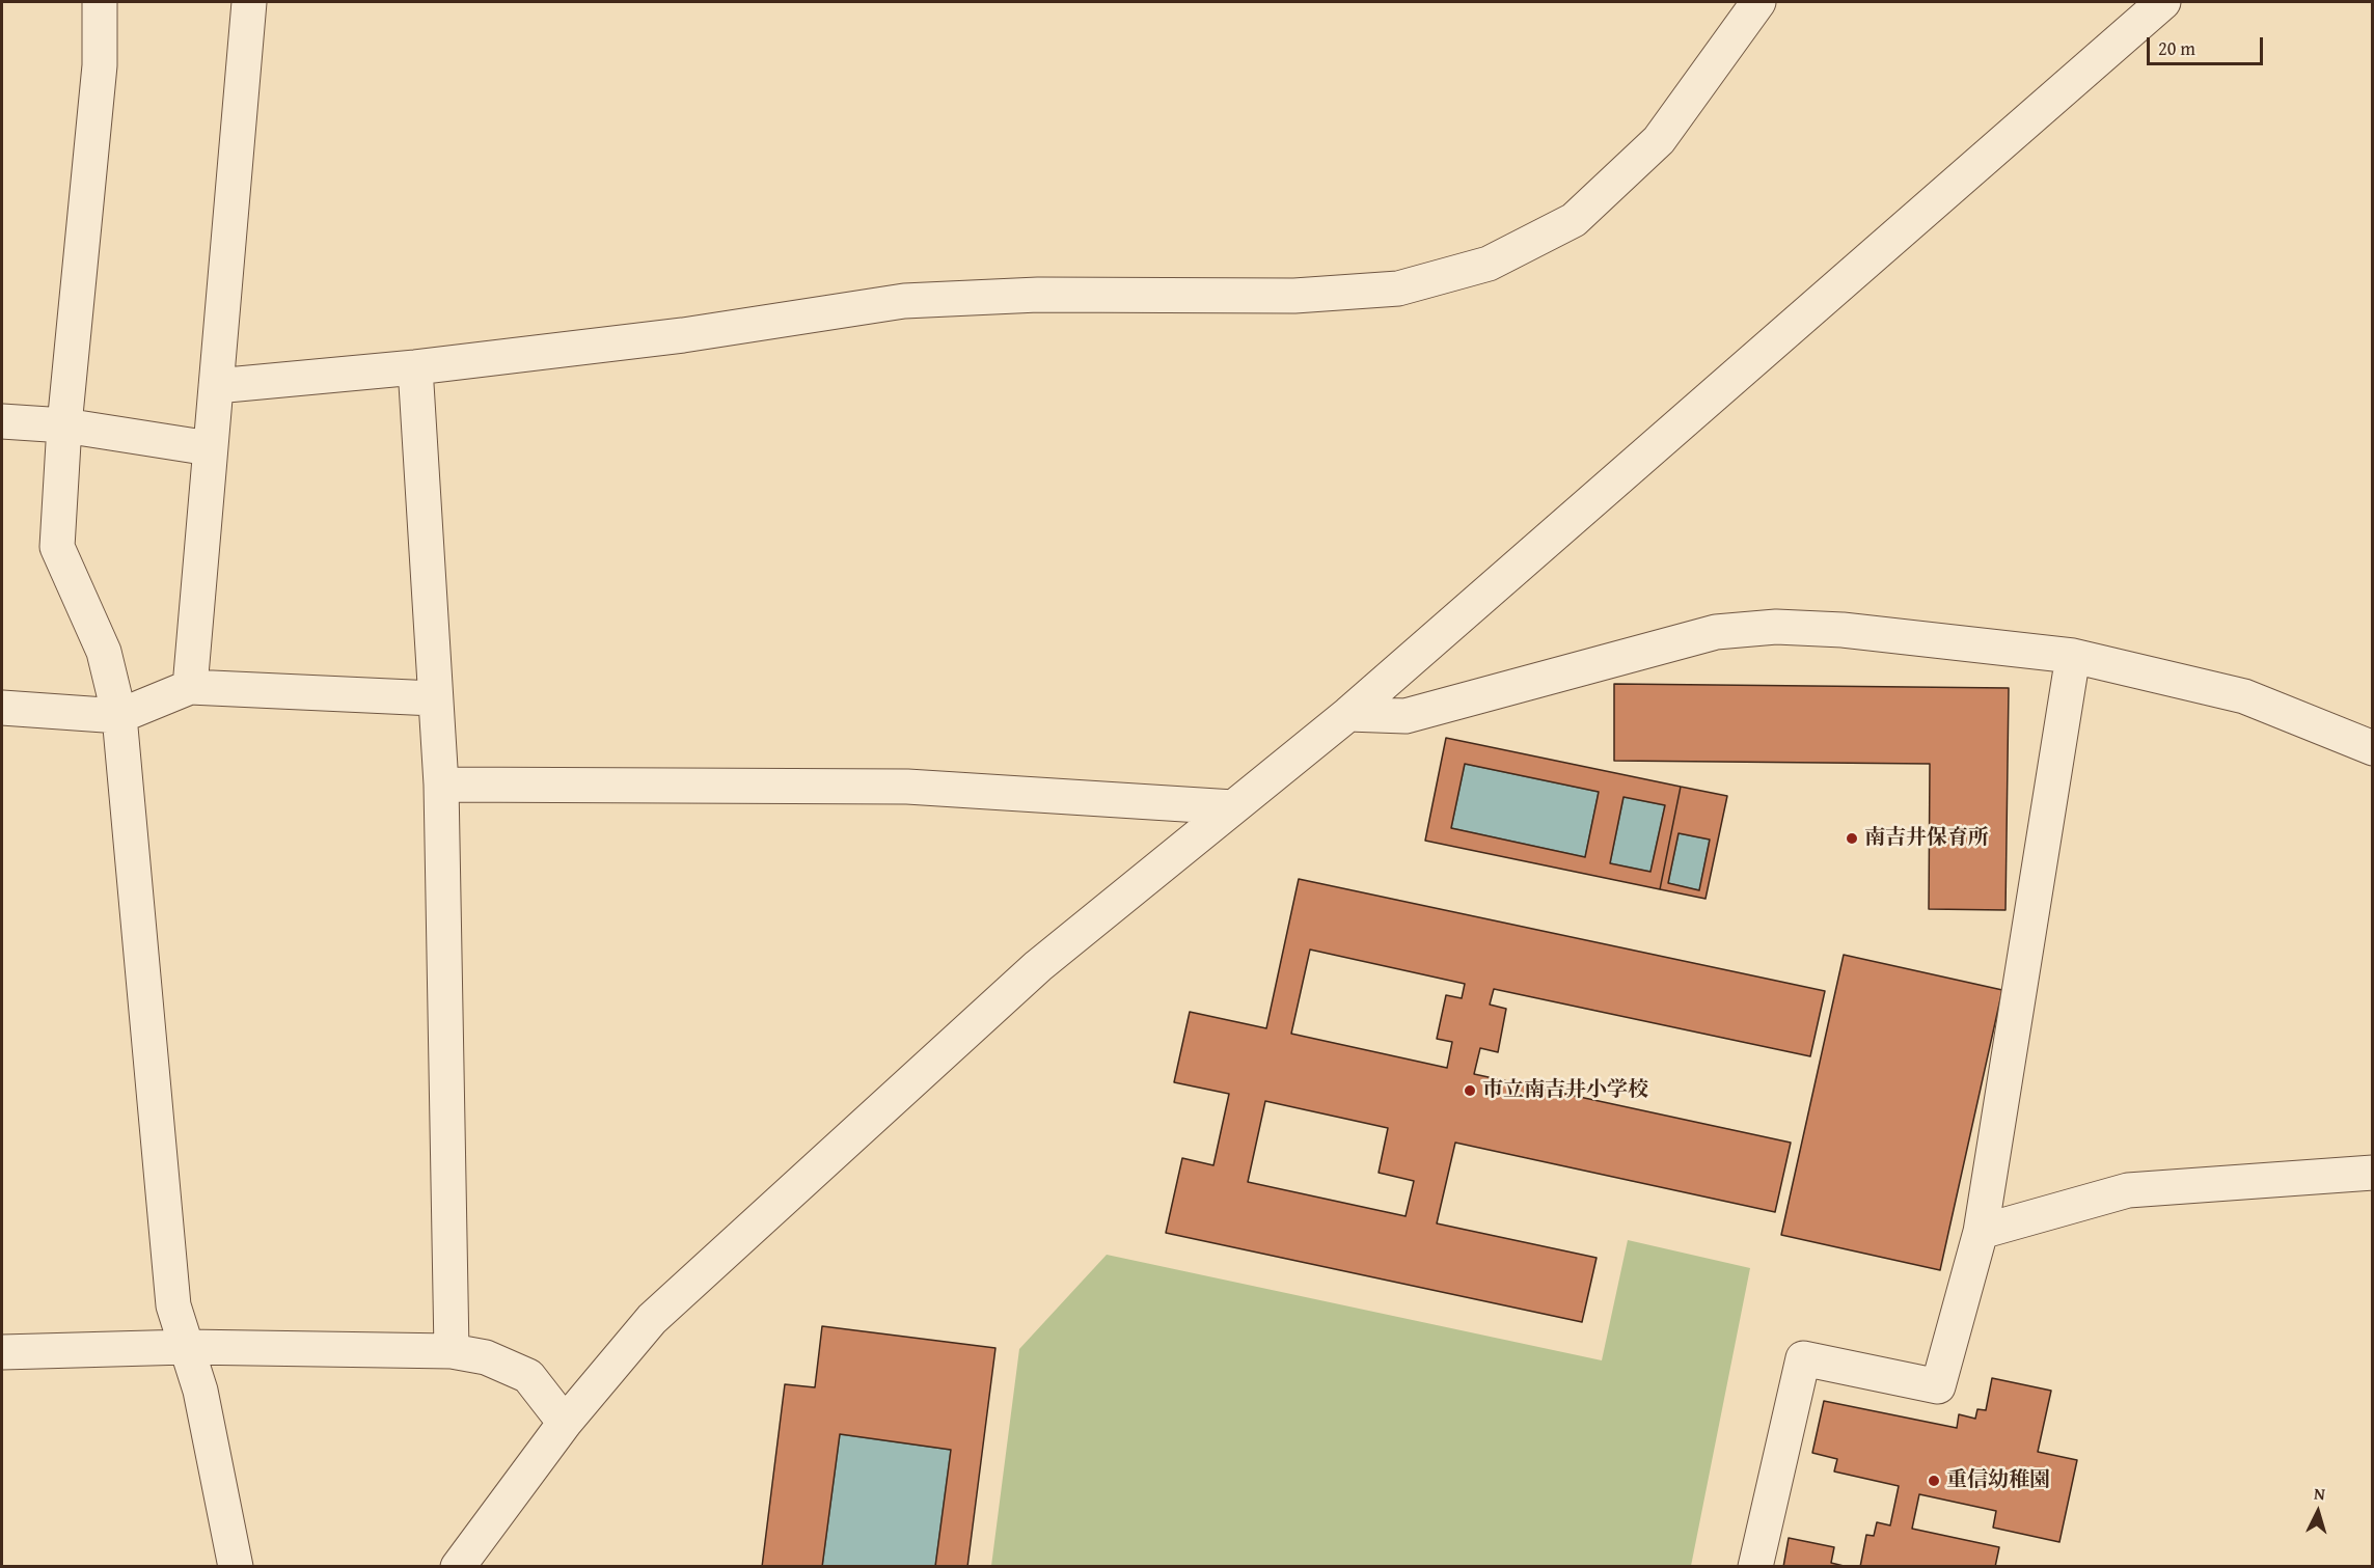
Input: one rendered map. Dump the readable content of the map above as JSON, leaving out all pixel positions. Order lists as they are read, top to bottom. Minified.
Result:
{"places":["南吉井保育所","市立南吉井小学校","重信幼稚園"],"scale_bar":"20 m","north":"top"}
